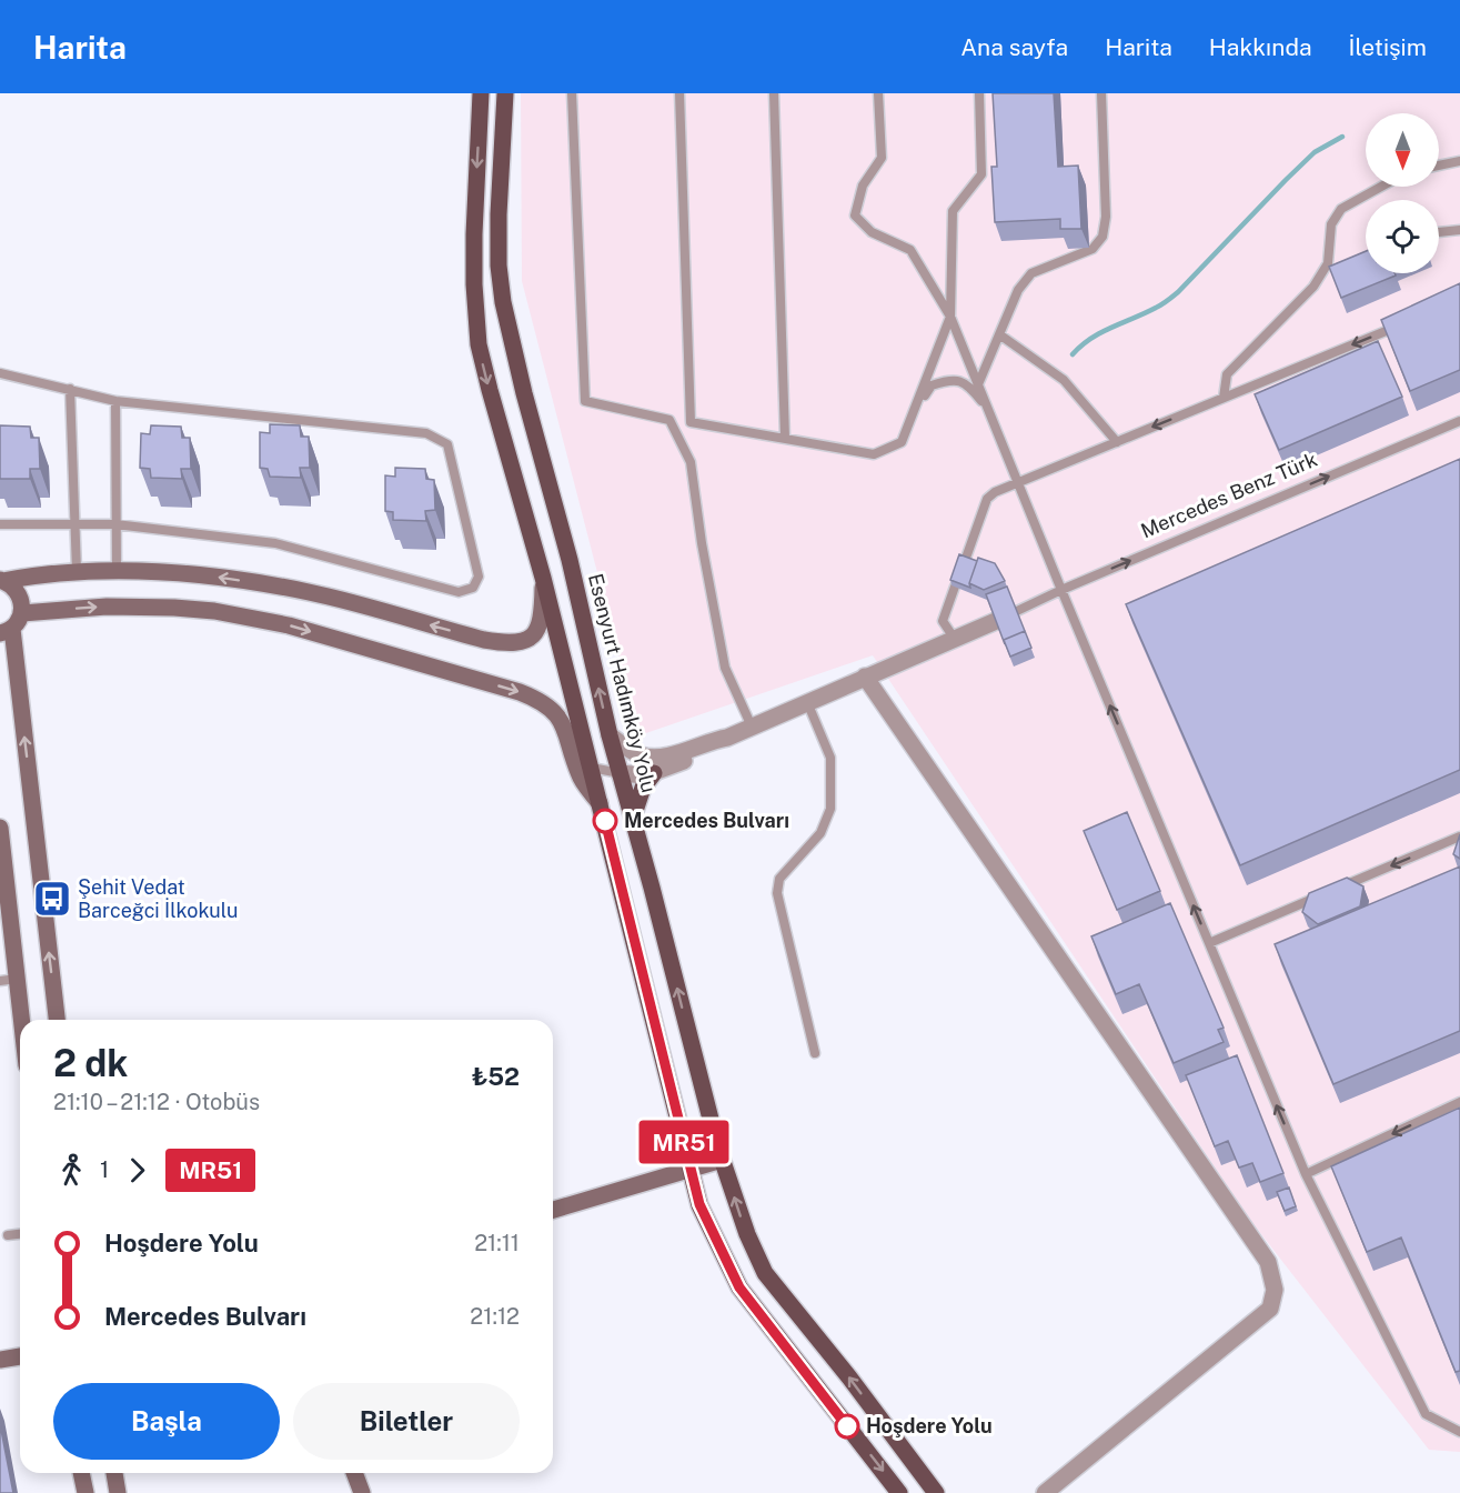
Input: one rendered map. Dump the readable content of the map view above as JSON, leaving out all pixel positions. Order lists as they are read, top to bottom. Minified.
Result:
{"streets":{"main road":["Esenyurt Hadımköy Yolu"],"lane":["Mercedes Benz Türk"]},"one_way":["Mercedes Benz Türk"],"places":{"other":["Mercedes Bulvarı","Hoşdere Yolu"],"bus stop":["Şehit Vedat Barceğci İlkokulu"]},"lines":["bus line MR51"],"north":"bottom","page":{"header":"Harita","nav":["Ana sayfa","Harita","Hakkında","İletişim"],"on_map":"MR51","heading":["2 dk","21:10 – 21:12 · Otobüs","₺52"],"legs":["1","MR51"],"list":[{"name":"Hoşdere Yolu","value":"21:11"},{"name":"Mercedes Bulvarı","value":"21:12"}],"buttons":["Başla","Biletler"]}}
